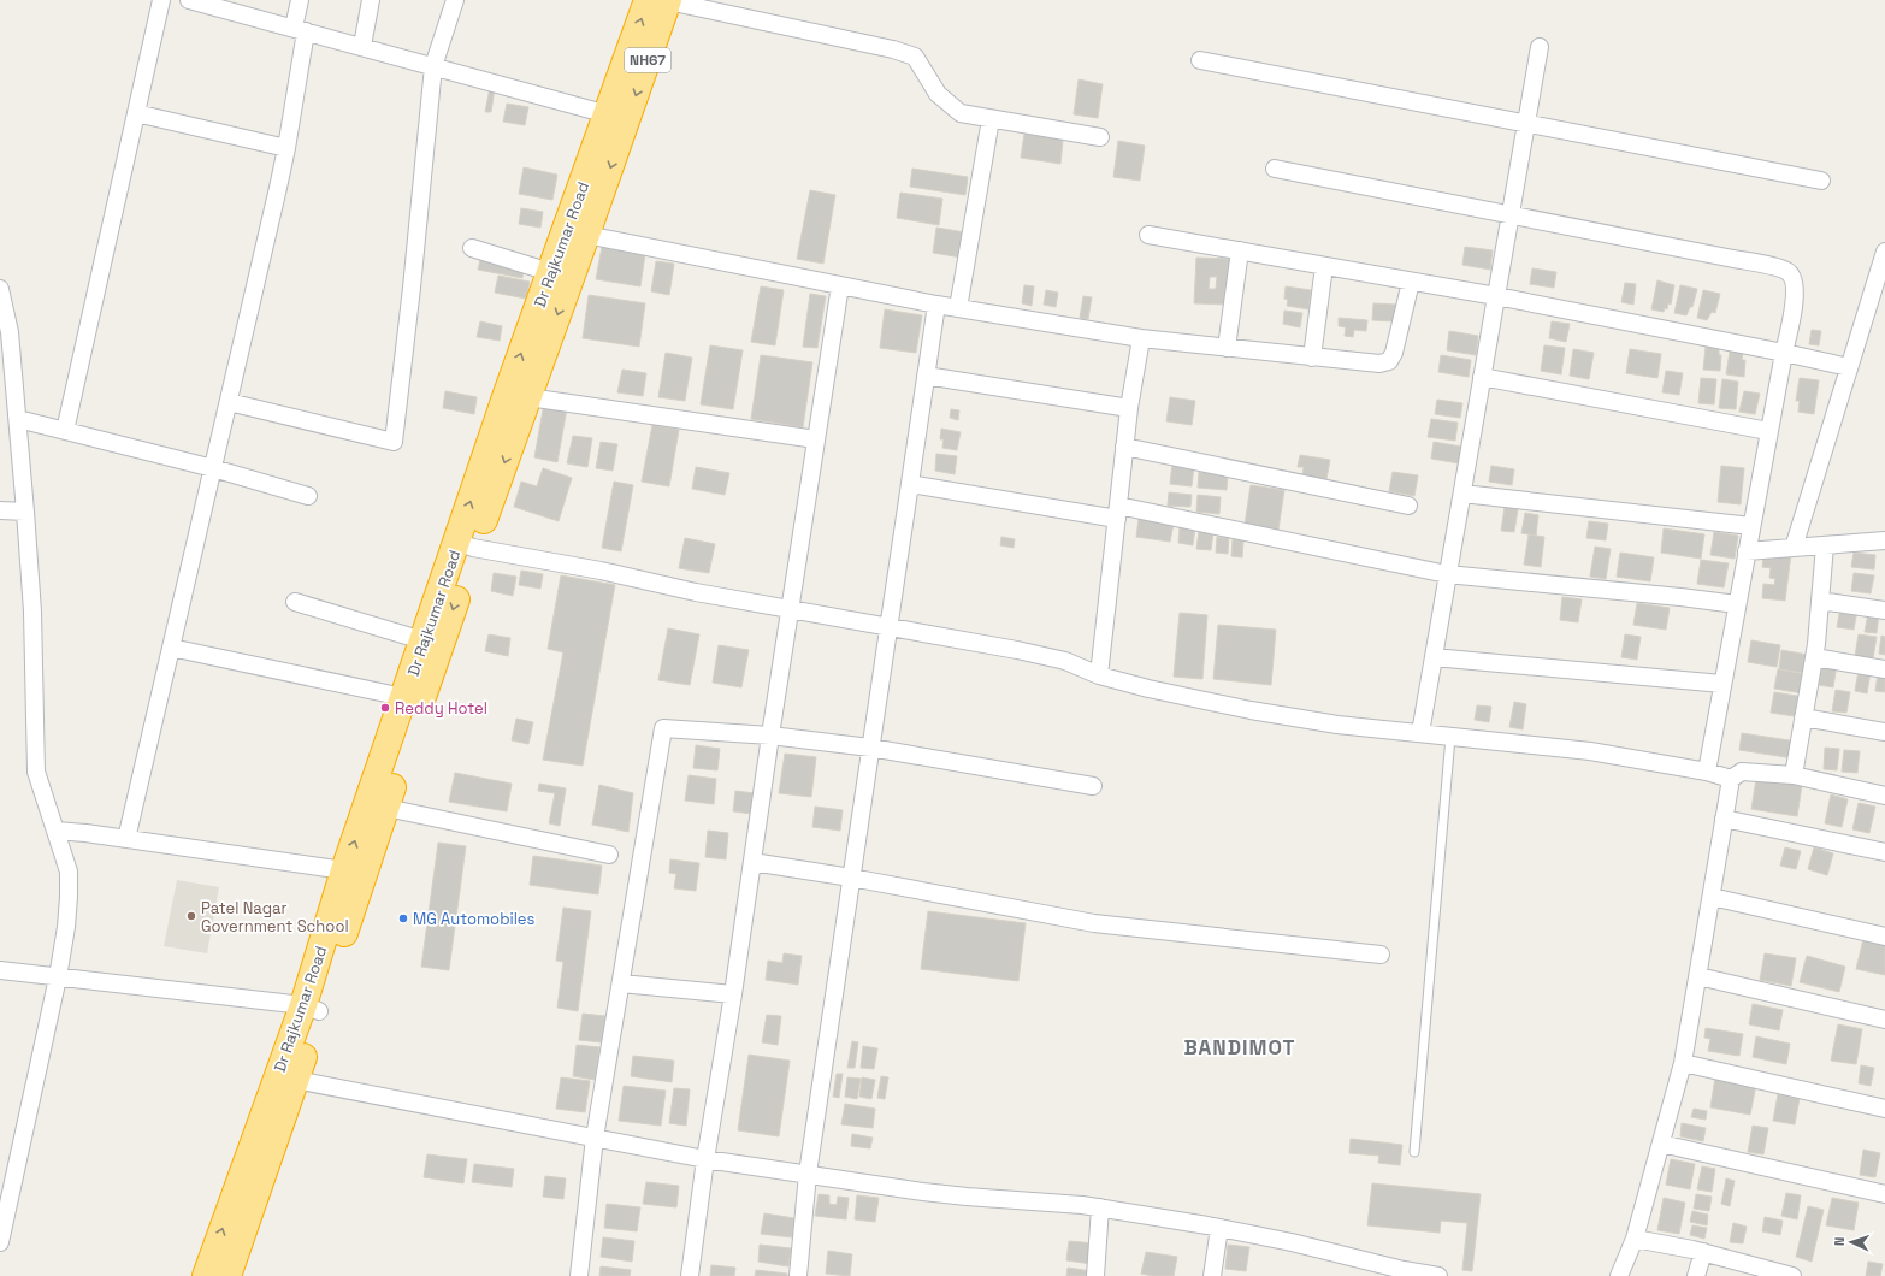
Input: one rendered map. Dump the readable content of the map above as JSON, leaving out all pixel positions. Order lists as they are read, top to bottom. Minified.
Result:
{"streets":{"highway":["NH67","Dr Rajkumar Road"]},"crossings":[["NH67","Dr Rajkumar Road"]],"districts":["BANDIMOT"],"places":["Reddy Hotel","Patel Nagar Government School","MG Automobiles"],"north":"left"}
